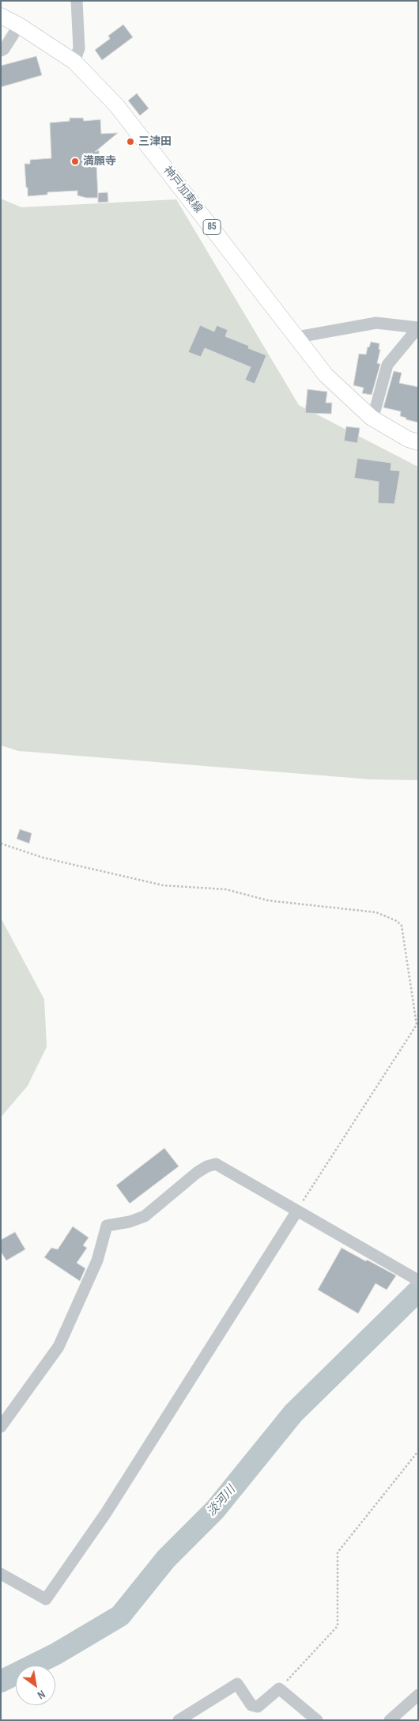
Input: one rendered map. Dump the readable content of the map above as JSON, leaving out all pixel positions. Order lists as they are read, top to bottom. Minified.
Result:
{"streets":{"main road":["神戸加東線","85"]},"water":["淡河川"],"places":["三津田","満願寺"],"north":"bottom right"}
